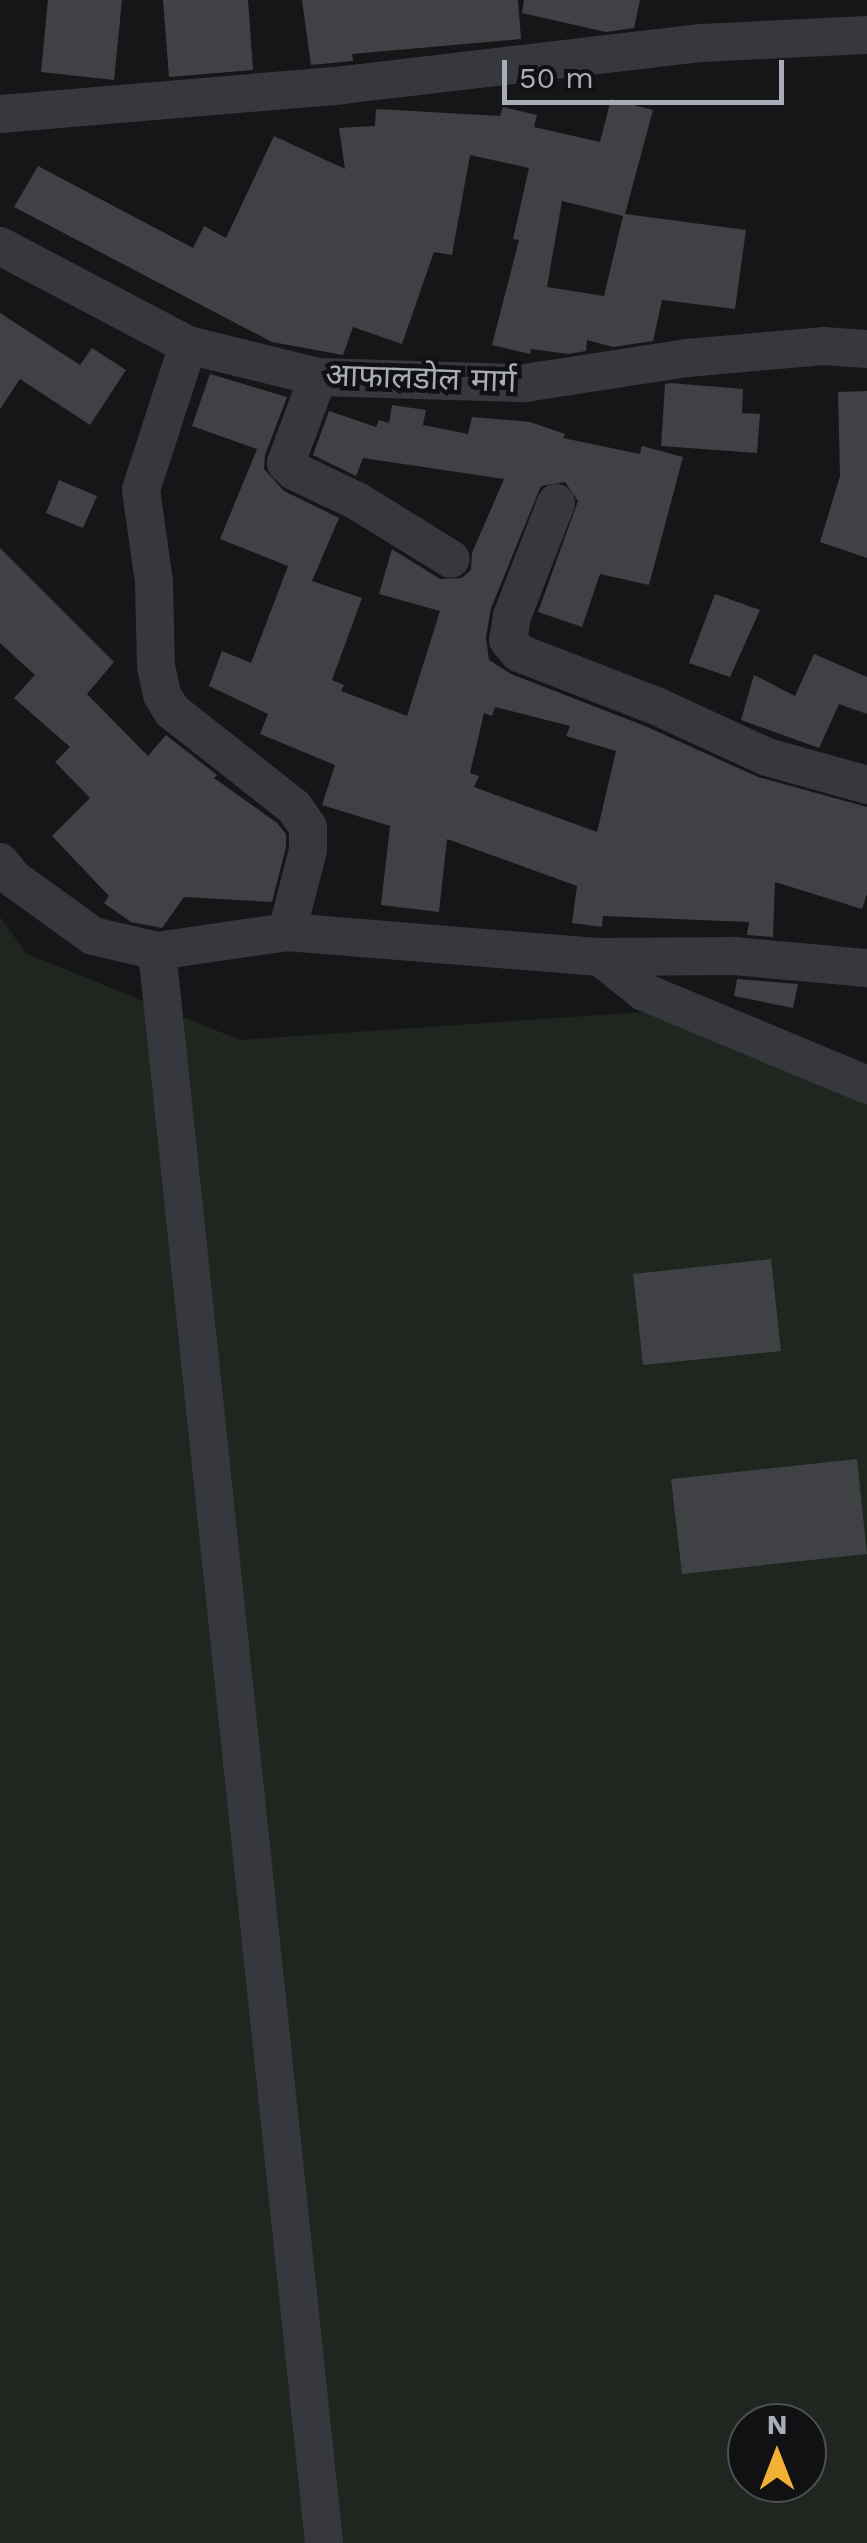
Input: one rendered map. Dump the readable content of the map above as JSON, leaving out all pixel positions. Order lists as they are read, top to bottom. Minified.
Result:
{"streets":{"street":["आफालडोल मार्ग"]},"scale_bar":"50 m","north":"top"}
